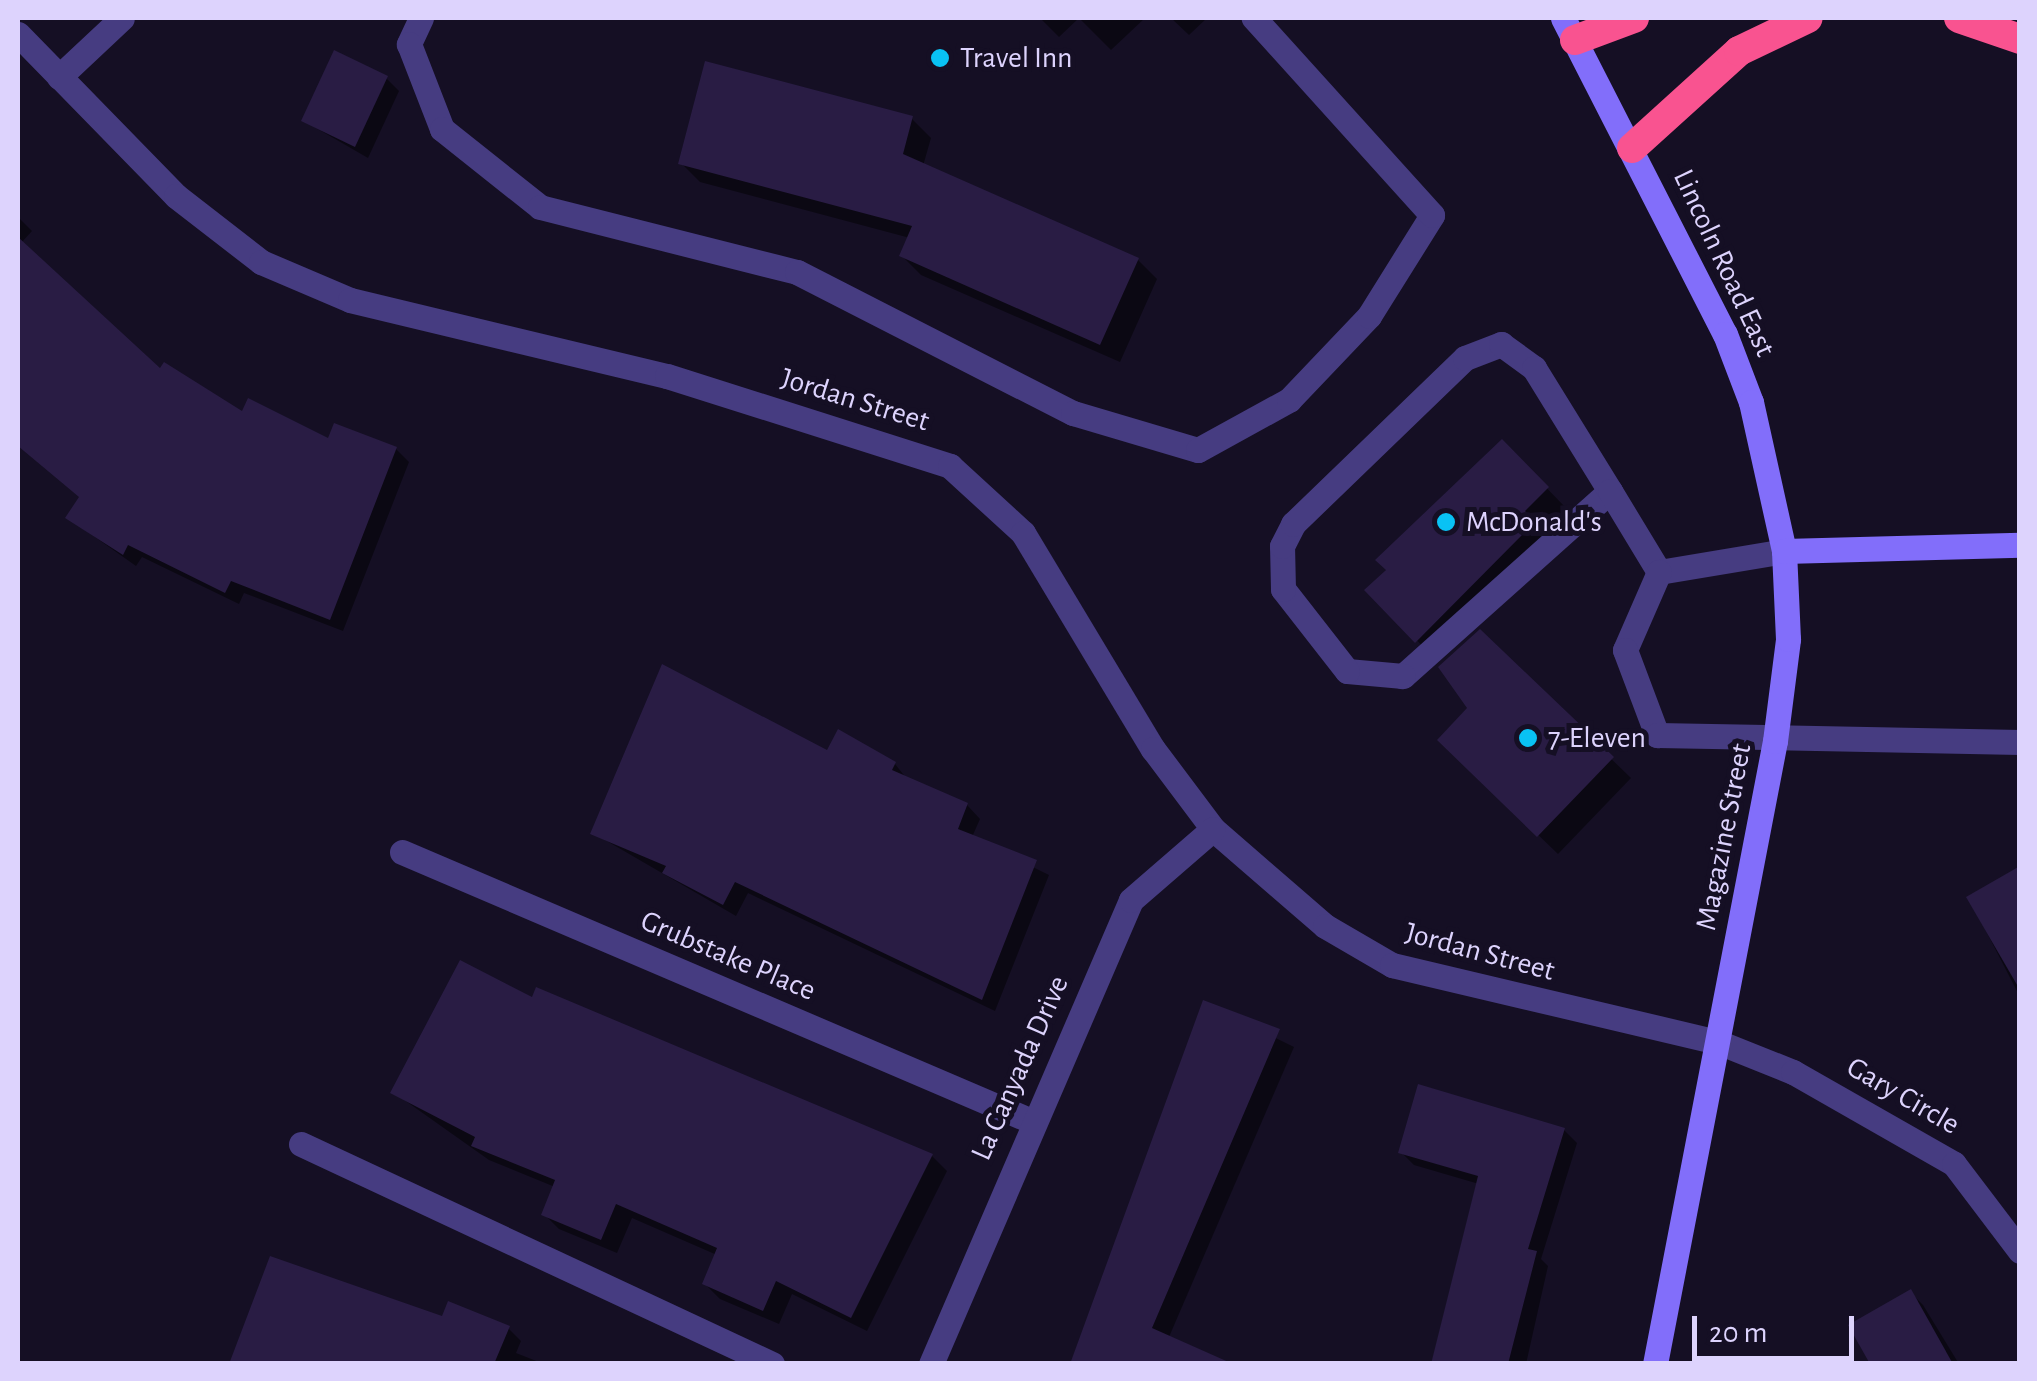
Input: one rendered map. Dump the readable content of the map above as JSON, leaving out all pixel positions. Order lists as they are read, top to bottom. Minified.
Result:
{"streets":{"street":["Lincoln Road East","Jordan Street","Magazine Street","Grubstake Place","La Canyada Drive","Gary Circle"]},"crossings":[["Lincoln Road East","Magazine Street"],["Jordan Street","Magazine Street"],["Jordan Street","La Canyada Drive"],["Jordan Street","Gary Circle"],["Magazine Street","Gary Circle"],["Grubstake Place","La Canyada Drive"]],"places":["Travel Inn","McDonald's","7-Eleven"],"scale_bar":"20 m"}
